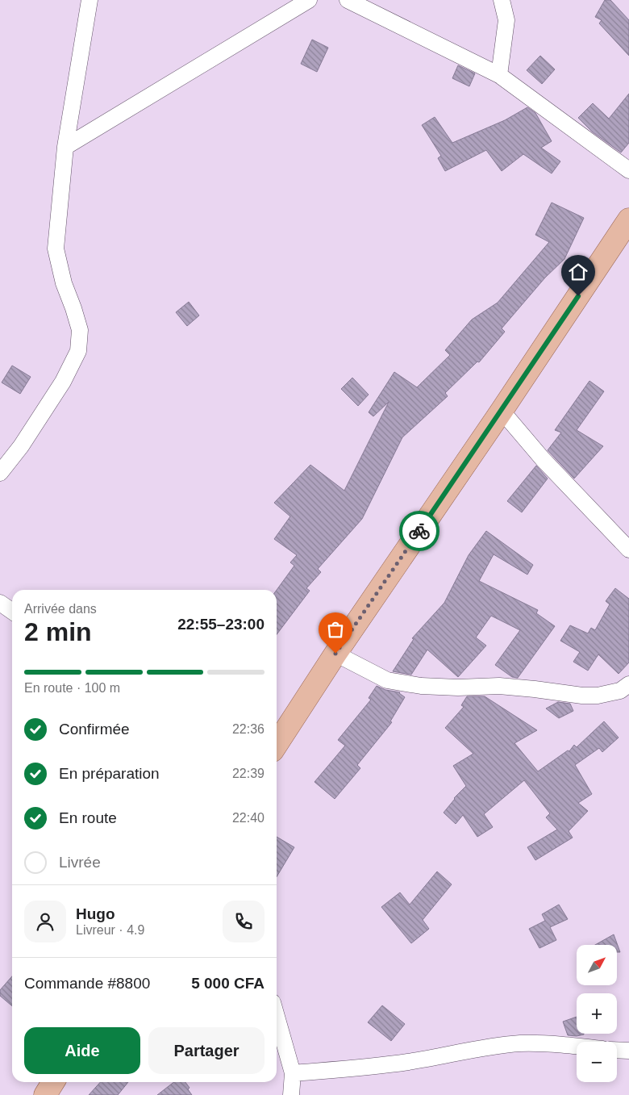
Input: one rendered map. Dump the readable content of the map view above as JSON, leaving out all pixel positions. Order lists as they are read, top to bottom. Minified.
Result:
{"north":"top right","page":{"heading":["2 min","Arrivée dans","22:55–23:00"],"panel":["Hugo","Livreur · 4.9","Commande #8800","5 000 CFA"],"bar":"En route · 100 m","list":[["Confirmée","22:36"],["En préparation","22:39"],["En route","22:40"],"Livrée"],"map_buttons":["+","−"],"buttons":["Aide","Partager"]}}
